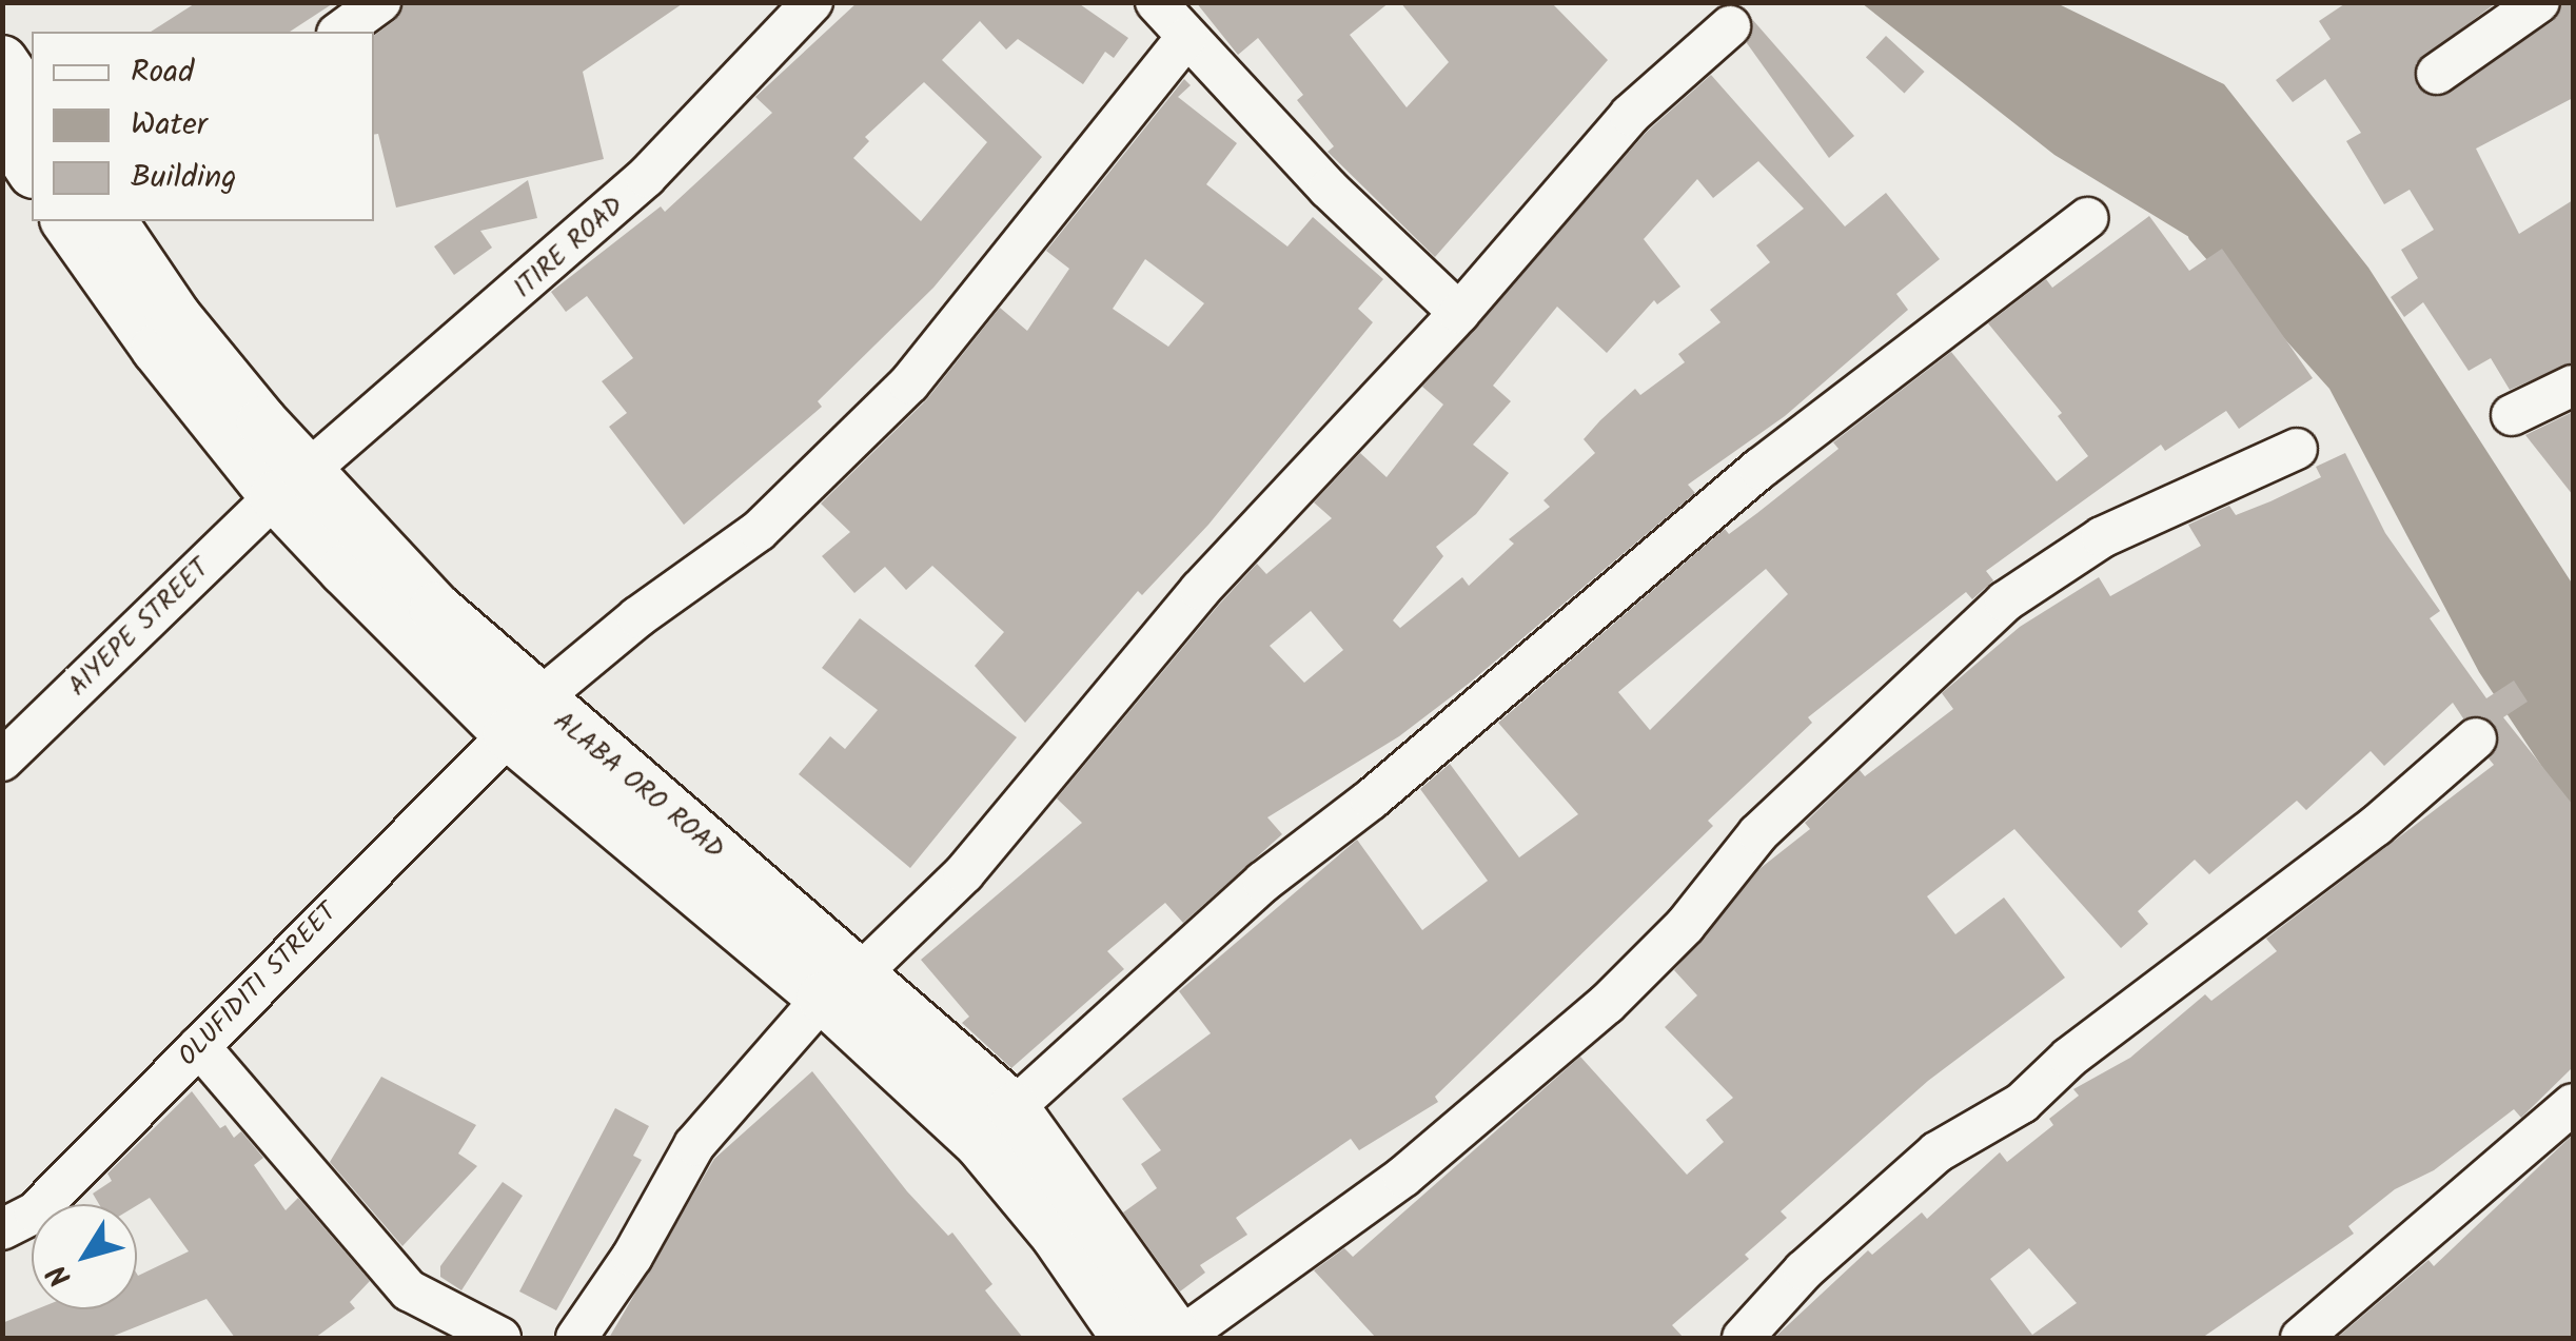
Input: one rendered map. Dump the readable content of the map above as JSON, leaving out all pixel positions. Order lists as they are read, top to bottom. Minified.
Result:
{"streets":{"main road":["ALABA ORO ROAD"],"street":["ITIRE ROAD","AIYEPE STREET","OLUFIDITI STREET"]},"crossings":[["ITIRE ROAD","AIYEPE STREET"],["ITIRE ROAD","ALABA ORO ROAD"],["AIYEPE STREET","ALABA ORO ROAD"],["ALABA ORO ROAD","OLUFIDITI STREET"]],"legend":["Road","Water","Building"],"north":"bottom left"}
